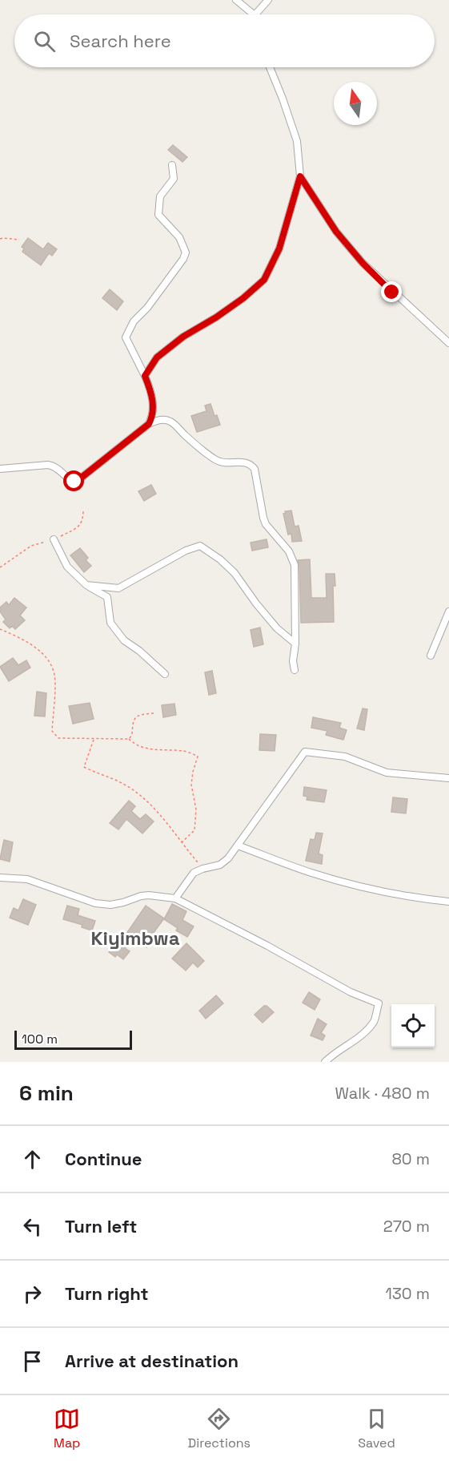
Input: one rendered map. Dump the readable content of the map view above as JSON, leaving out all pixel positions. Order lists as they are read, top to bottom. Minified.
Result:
{"districts":["Kiyimbwa"],"scale_bar":"100 m","north":"top","page":{"search":"Search here","scale":"100 m","heading":["6 min","Walk · 480 m"],"list":[["Continue","80 m"],["Turn left","270 m"],["Turn right","130 m"],"Arrive at destination"],"nav":["Map","Directions","Saved"]}}
